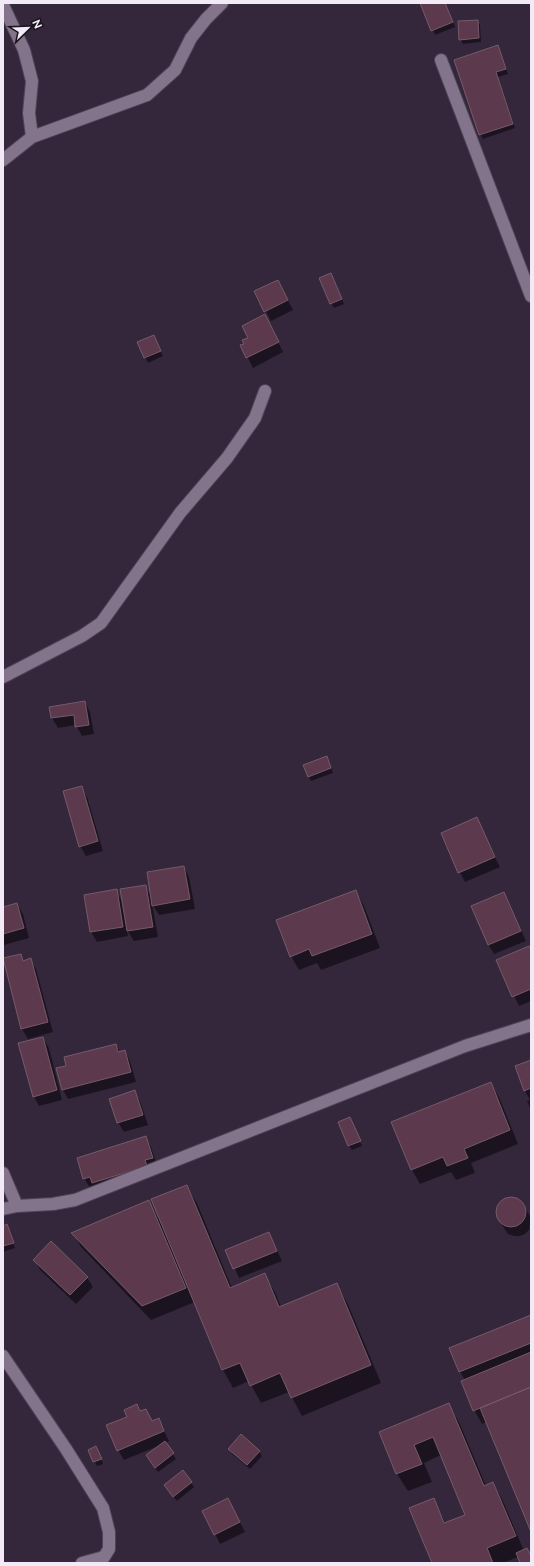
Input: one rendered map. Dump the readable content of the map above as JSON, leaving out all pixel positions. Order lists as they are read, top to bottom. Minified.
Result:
{"north":"top right"}
